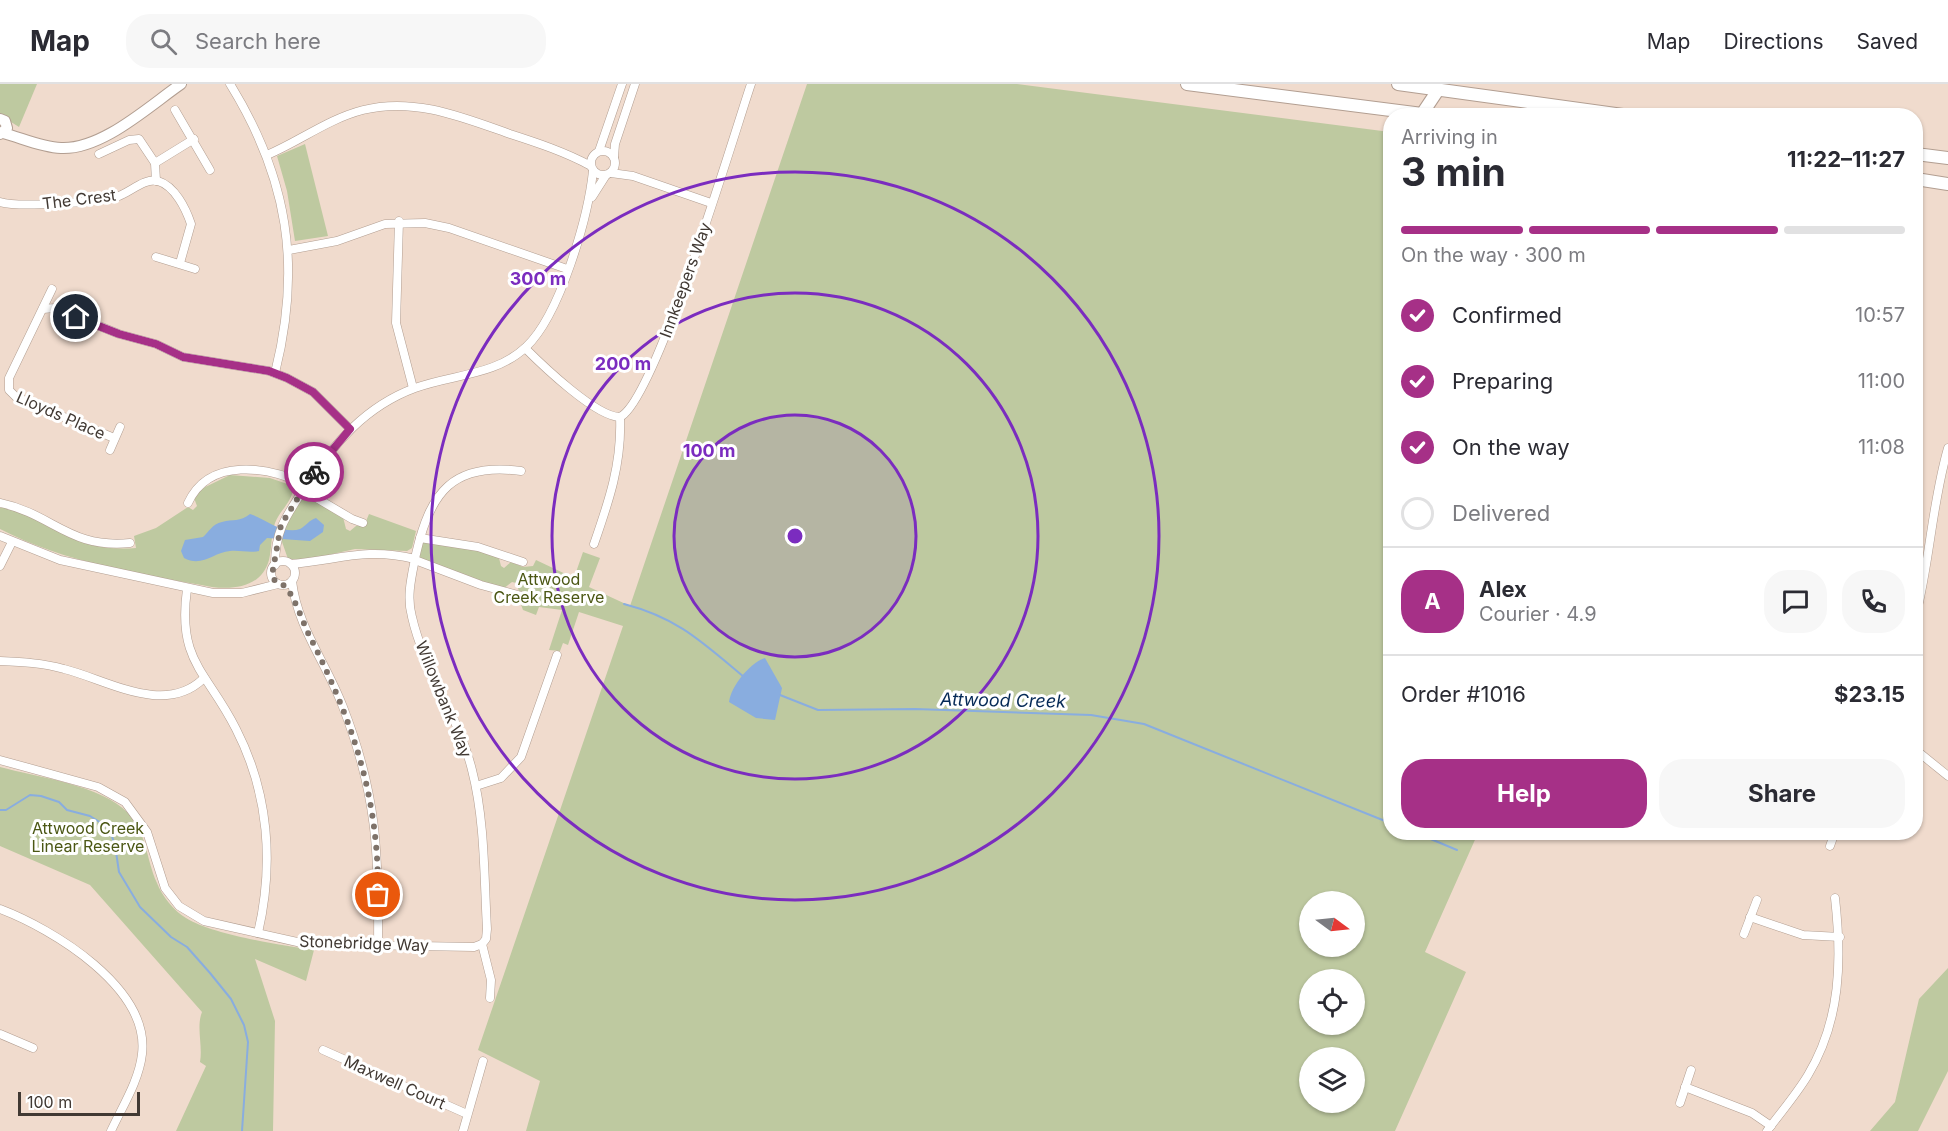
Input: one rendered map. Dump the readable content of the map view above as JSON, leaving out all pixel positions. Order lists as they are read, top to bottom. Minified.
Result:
{"streets":{"street":["The Crest","Innkeepers Way","Lloyds Place","Willowbank Way","Stonebridge Way","Maxwell Court"]},"crossings":[["Willowbank Way","Stonebridge Way"]],"water":["Attwood Creek"],"parks":["Attwood Creek Reserve","Attwood Creek Linear Reserve"],"scale_bar":"100 m","north":"right","page":{"header":"Map","search":"Search here","nav":["Map","Directions","Saved"],"heading":["3 min","Arriving in","11:22–11:27"],"panel":["Alex","Courier · 4.9","Order #1016","$23.15"],"bar":"On the way · 300 m","list":[["Confirmed","10:57"],["Preparing","11:00"],["On the way","11:08"],"Delivered"],"round":"A","buttons":["Help","Share"],"scale":"100 m"},"rings":["300 m","200 m","100 m"]}
